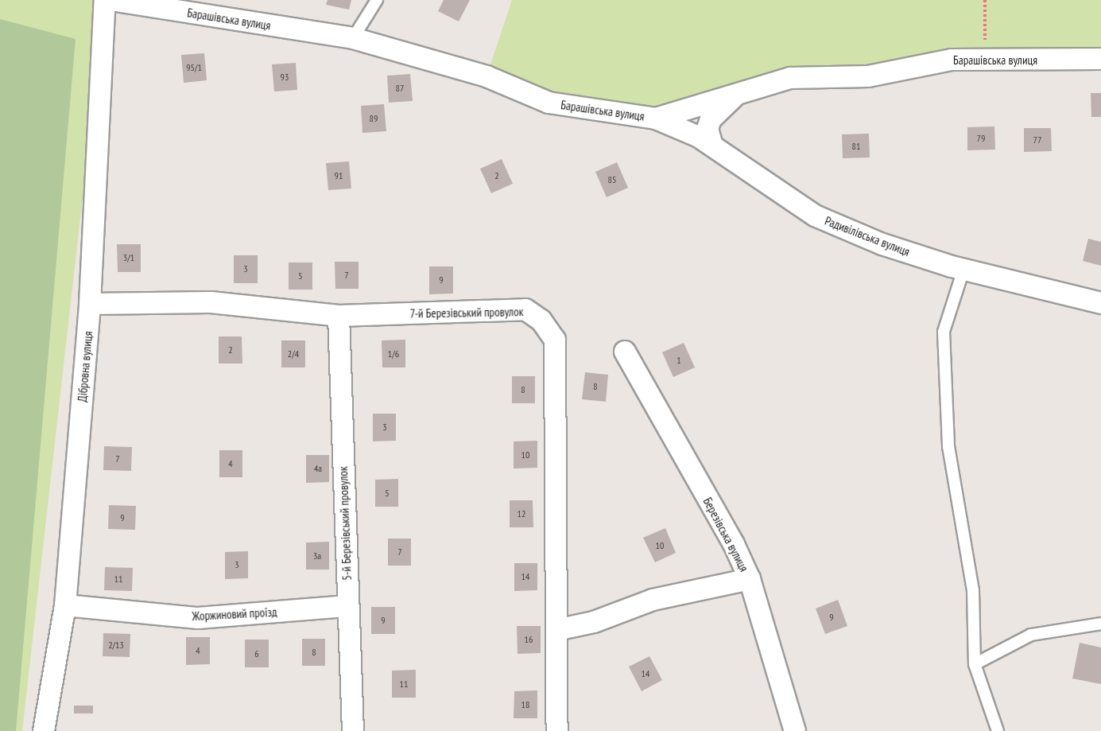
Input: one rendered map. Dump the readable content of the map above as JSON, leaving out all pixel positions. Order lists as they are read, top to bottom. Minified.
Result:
{"streets":{"street":["Барашівська вулиця","Радивілівська вулиця","7-й Березівський провулок","Дібровна вулиця","5-й Березівський провулок","Березівська вулиця","Жоржиновий проїзд"]},"crossings":[["Барашівська вулиця","Радивілівська вулиця"],["7-й Березівський провулок","Дібровна вулиця"],["7-й Березівський провулок","5-й Березівський провулок"],["Дібровна вулиця","Жоржиновий проїзд"],["5-й Березівський провулок","Жоржиновий проїзд"]],"house_numbers":["95/1","93","87","89","79","77","81","91","2","85","3/1","3","7","5","9","2","2/4","1/6","1","8","8","3","10","7","4","4а","5","12","9","10","7","3а","3","14","11","9","9","16","2/13","4","8","6","14","11","18"]}
